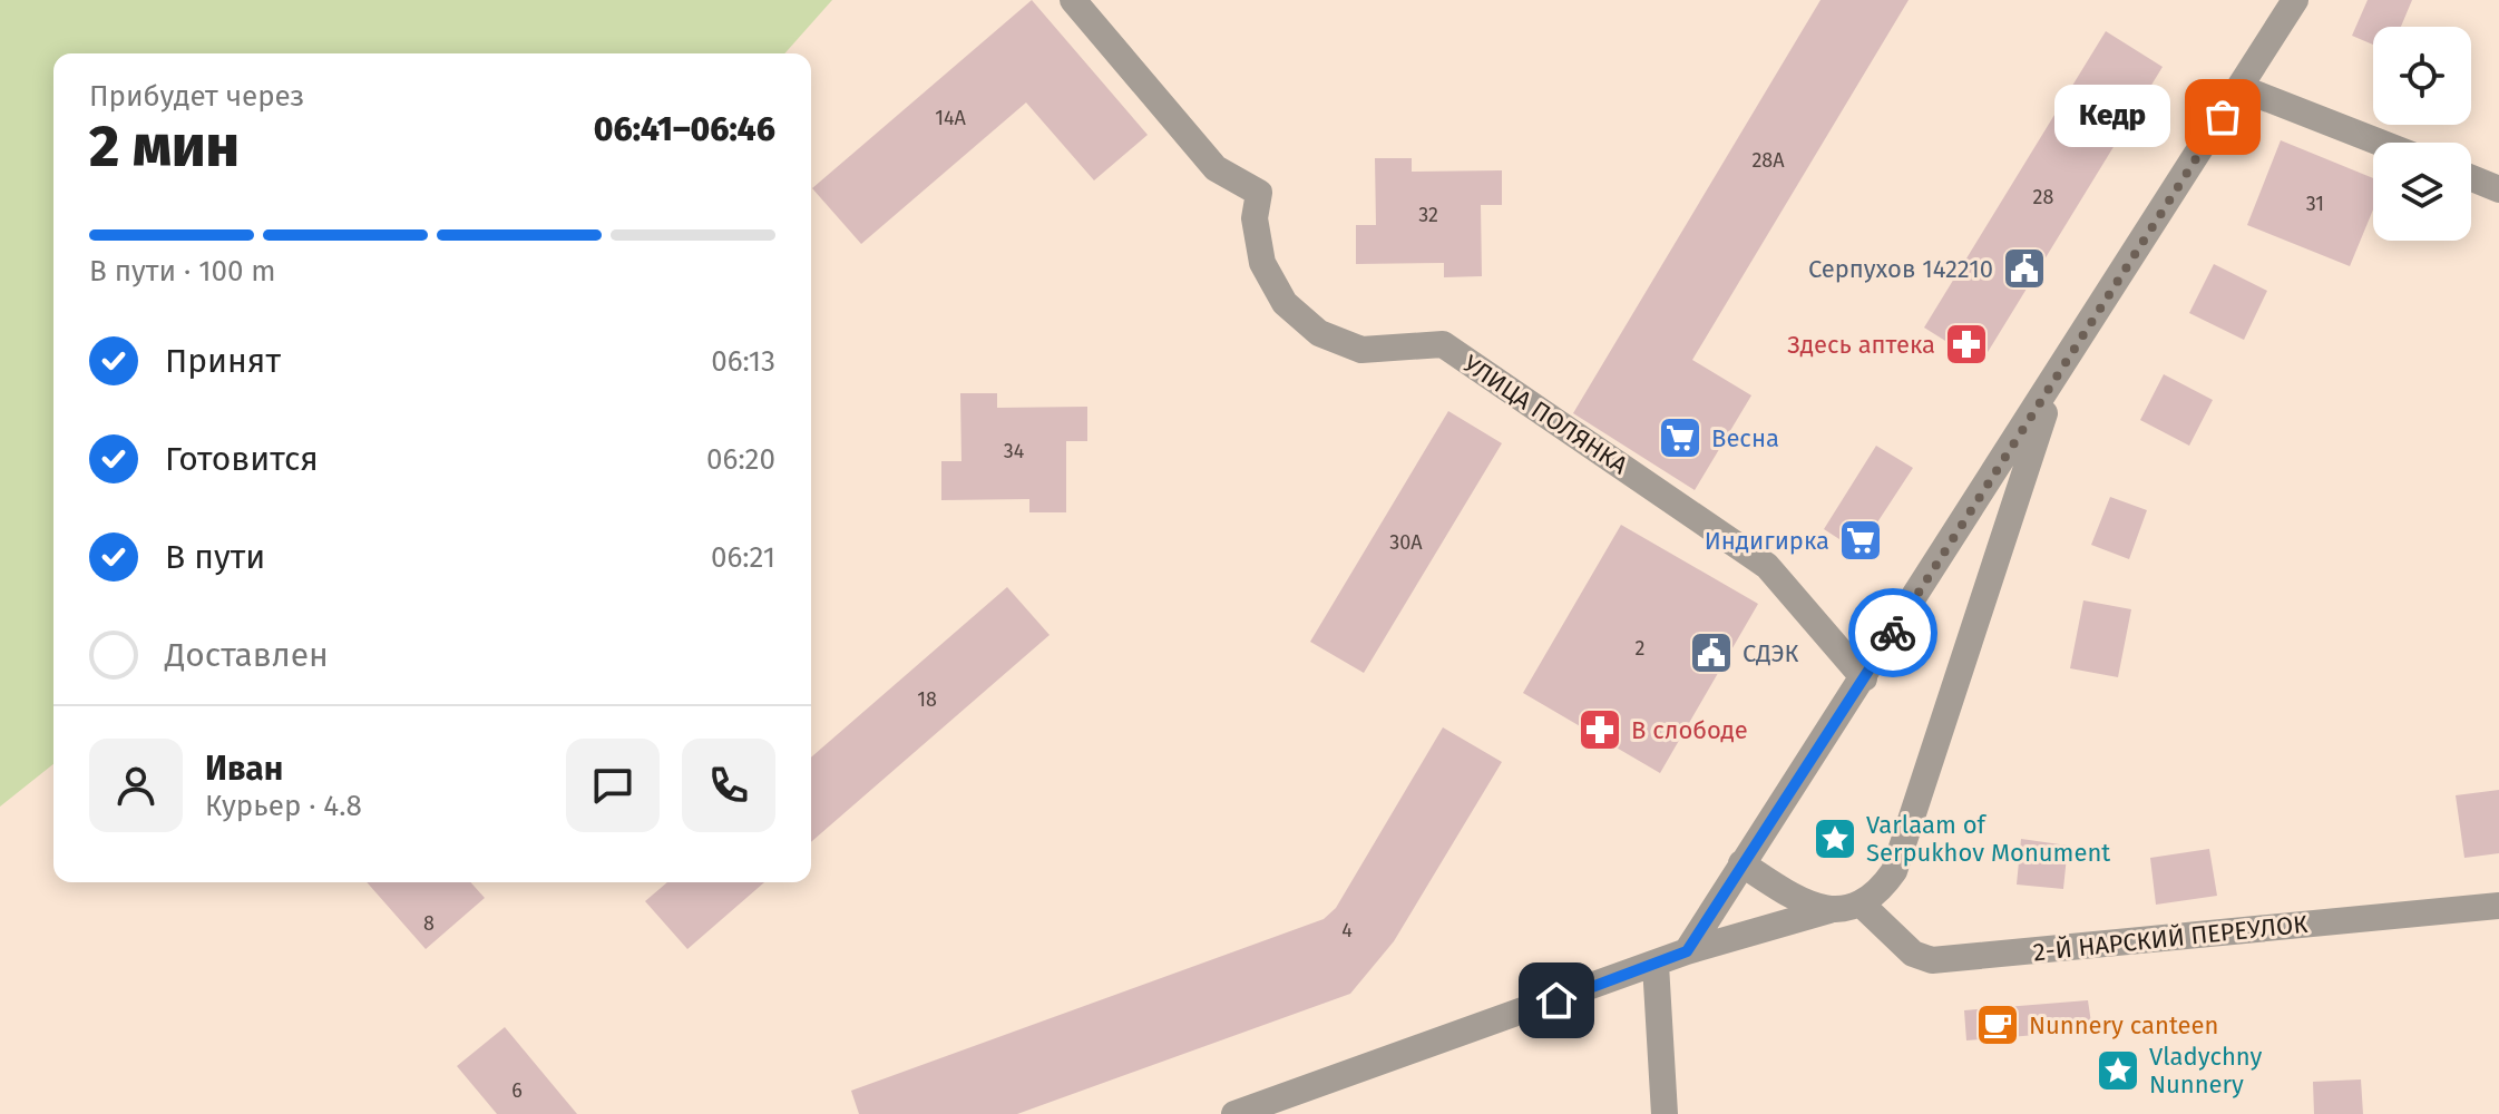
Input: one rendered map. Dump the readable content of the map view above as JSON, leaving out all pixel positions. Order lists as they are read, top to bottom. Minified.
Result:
{"streets":{"street":["УЛИЦА ПОЛЯНКА","2-Й НАРСКИЙ ПЕРЕУЛОК"]},"places":{"other":["Кедр"],"public building":["Серпухов 142210","СДЭК"],"pharmacy":["Здесь аптека","В слободе"],"supermarket":["Весна","Индигирка"],"place":["Varlaam of Serpukhov Monument","Vladychny Nunnery"],"cafe":["Nunnery canteen"]},"house_numbers":["14А","28А","28","31","32","34","30А","2","18","8","4","6"],"page":{"heading":["2 мин","Прибудет через","06:41–06:46"],"panel":["Иван","Курьер · 4.8"],"bubble":"Кедр","bar":"В пути · 100 m","list":[["Принят","06:13"],["Готовится","06:20"],["В пути","06:21"],"Доставлен"]}}
